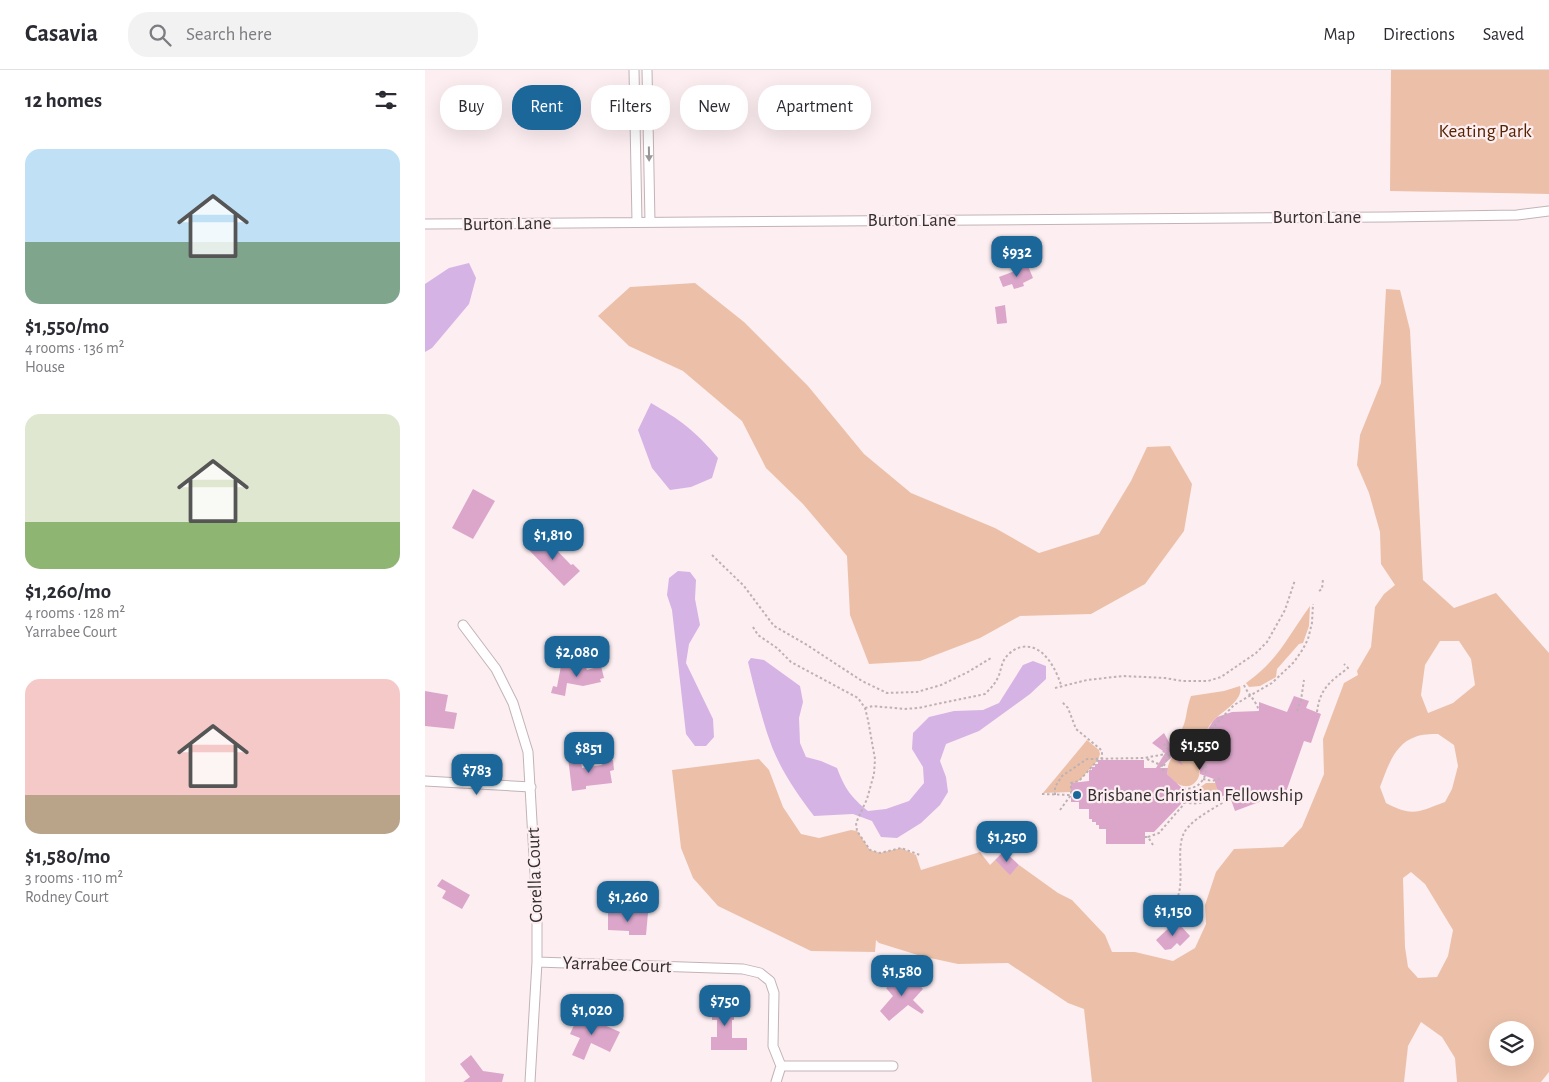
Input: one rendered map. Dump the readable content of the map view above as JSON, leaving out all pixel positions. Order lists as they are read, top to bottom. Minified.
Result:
{"streets":{"street":["Burton Lane","Corella Court","Yarrabee Court"]},"crossings":[["Corella Court","Yarrabee Court"]],"parks":["Keating Park"],"places":["Brisbane Christian Fellowship"],"page":{"header":"Casavia","search":"Search here","nav":["Map","Directions","Saved"],"heading":"12 homes","chip":["Buy","Rent","Filters","New","Apartment"],"list":[{"name":"$1,550/mo","note":"4 rooms · 136 m² · House"},{"name":"$1,260/mo","note":"4 rooms · 128 m² · Yarrabee Court"},{"name":"$1,580/mo","note":"3 rooms · 110 m² · Rodney Court"}],"price":["$932","$1,810","$2,080","$1,550","$851","$783","$1,250","$1,260","$1,150","$1,580","$750","$1,020"]}}
